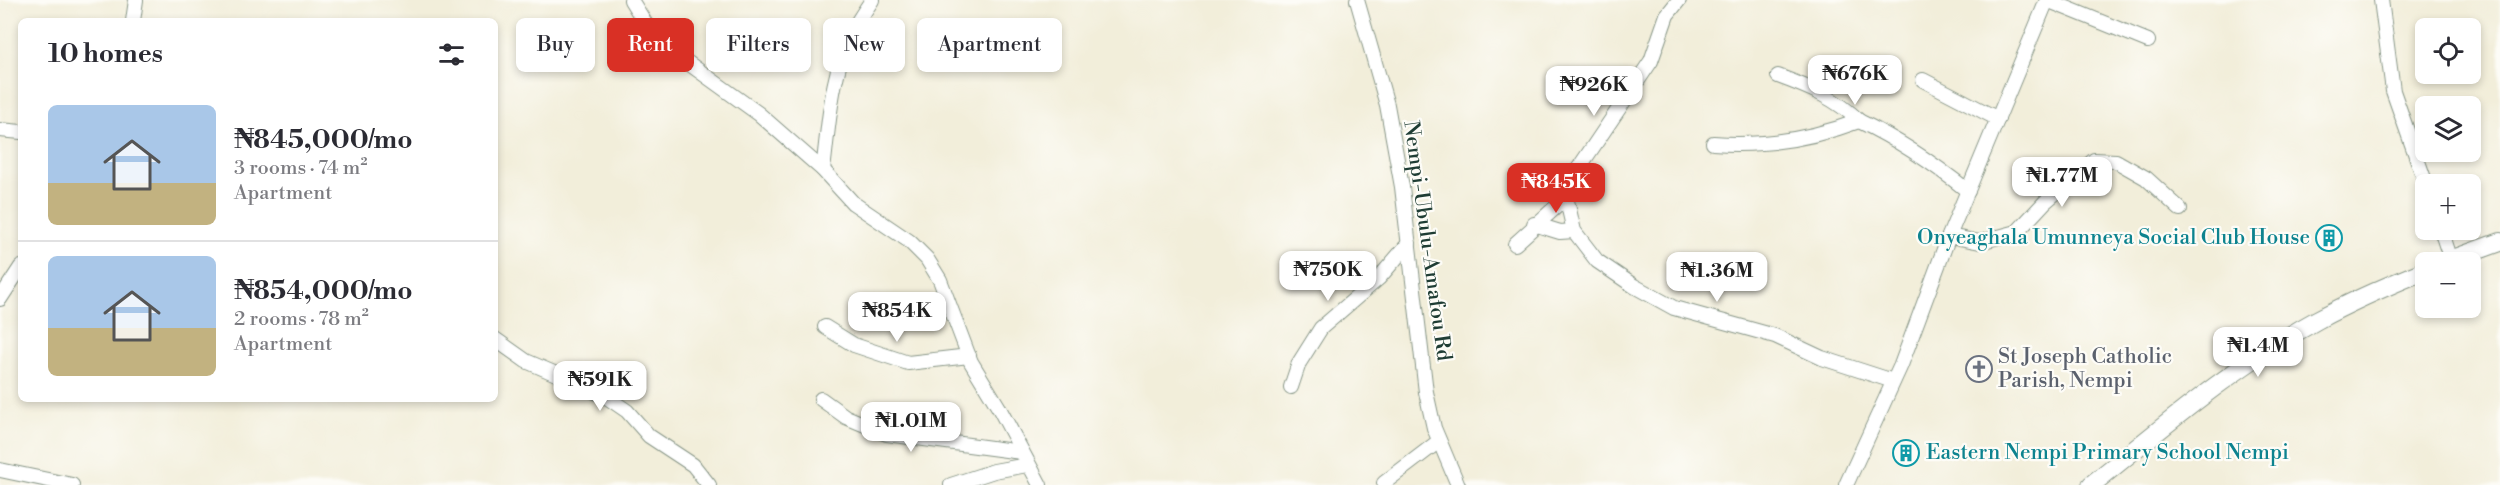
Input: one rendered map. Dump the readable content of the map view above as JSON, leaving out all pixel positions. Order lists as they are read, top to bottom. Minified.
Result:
{"streets":{"street":["Nempi-Ubulu-Amafou Rd"]},"places":{"building":["Onyeaghala Umunneya Social Club House","Eastern Nempi Primary School Nempi"],"church":["St Joseph Catholic Parish, Nempi"]},"page":{"map_buttons":["+","−"],"chip":["Buy","Rent","Filters","New","Apartment"],"heading":"10 homes","price":["₦676K","₦926K","₦1.77M","₦845K","₦750K","₦1.36M","₦854K","₦1.4M","₦591K","₦1.01M"],"list":[{"name":"₦845,000/mo","note":"3 rooms · 74 m² · Apartment"},{"name":"₦854,000/mo","note":"2 rooms · 78 m² · Apartment"}]}}
